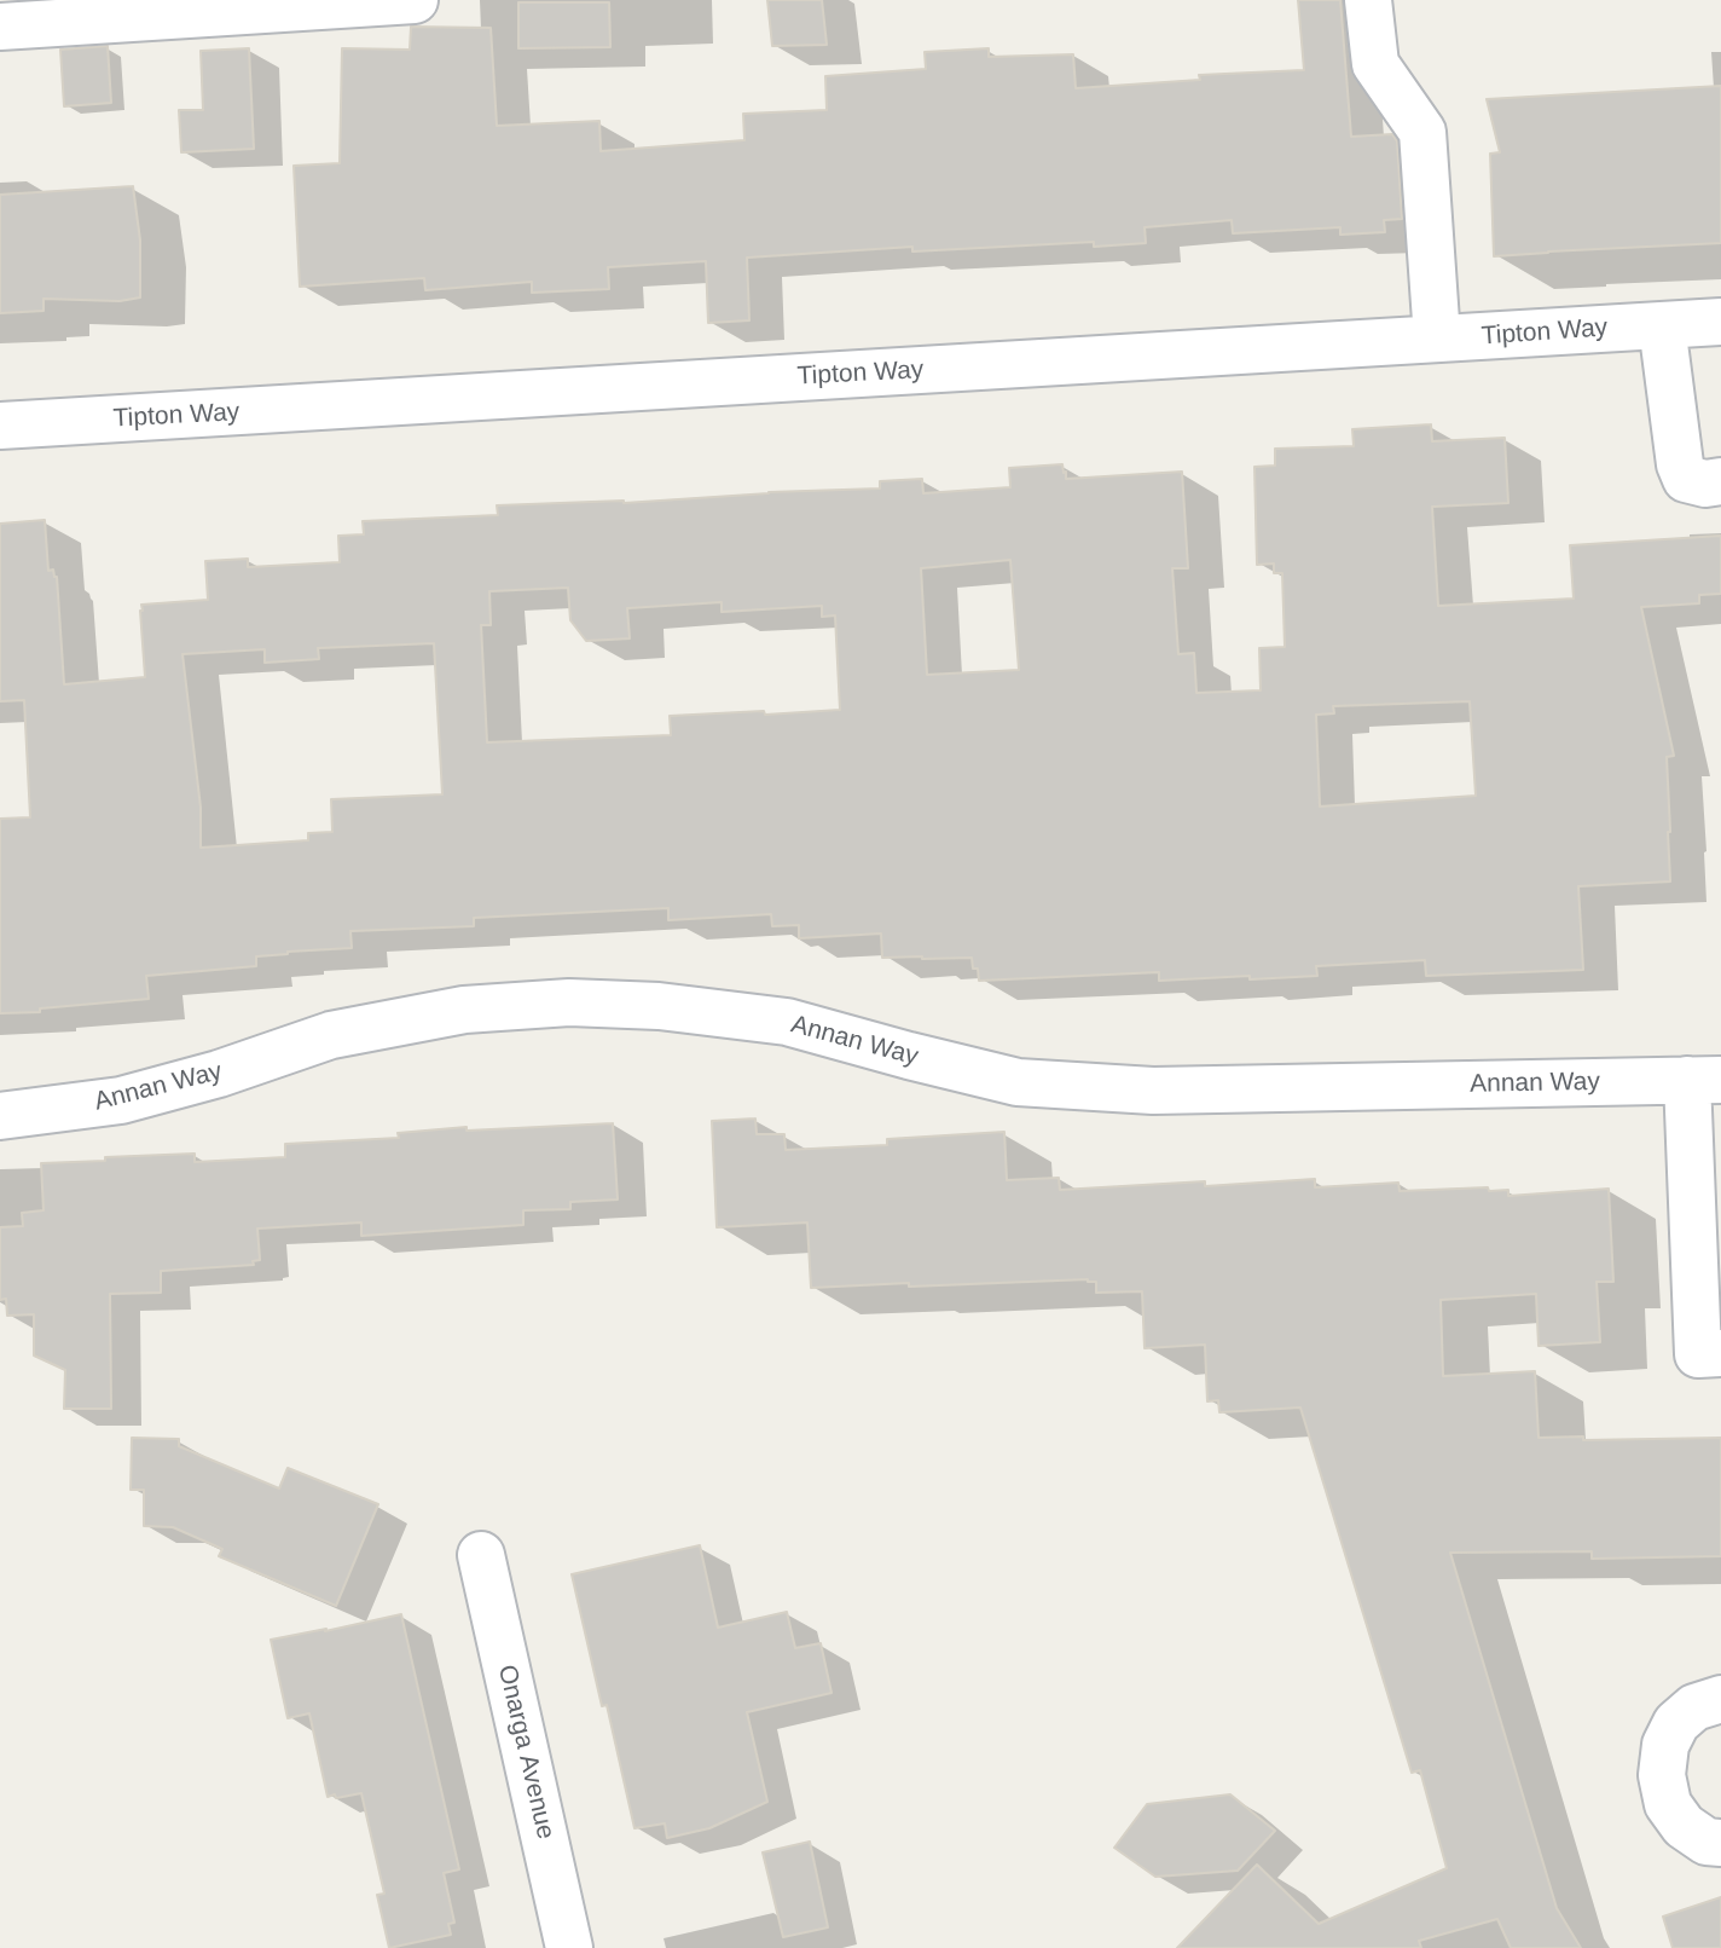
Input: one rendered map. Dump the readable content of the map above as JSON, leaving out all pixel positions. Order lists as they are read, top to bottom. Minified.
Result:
{"streets":{"street":["Tipton Way","Annan Way","Onarga Avenue"]}}
